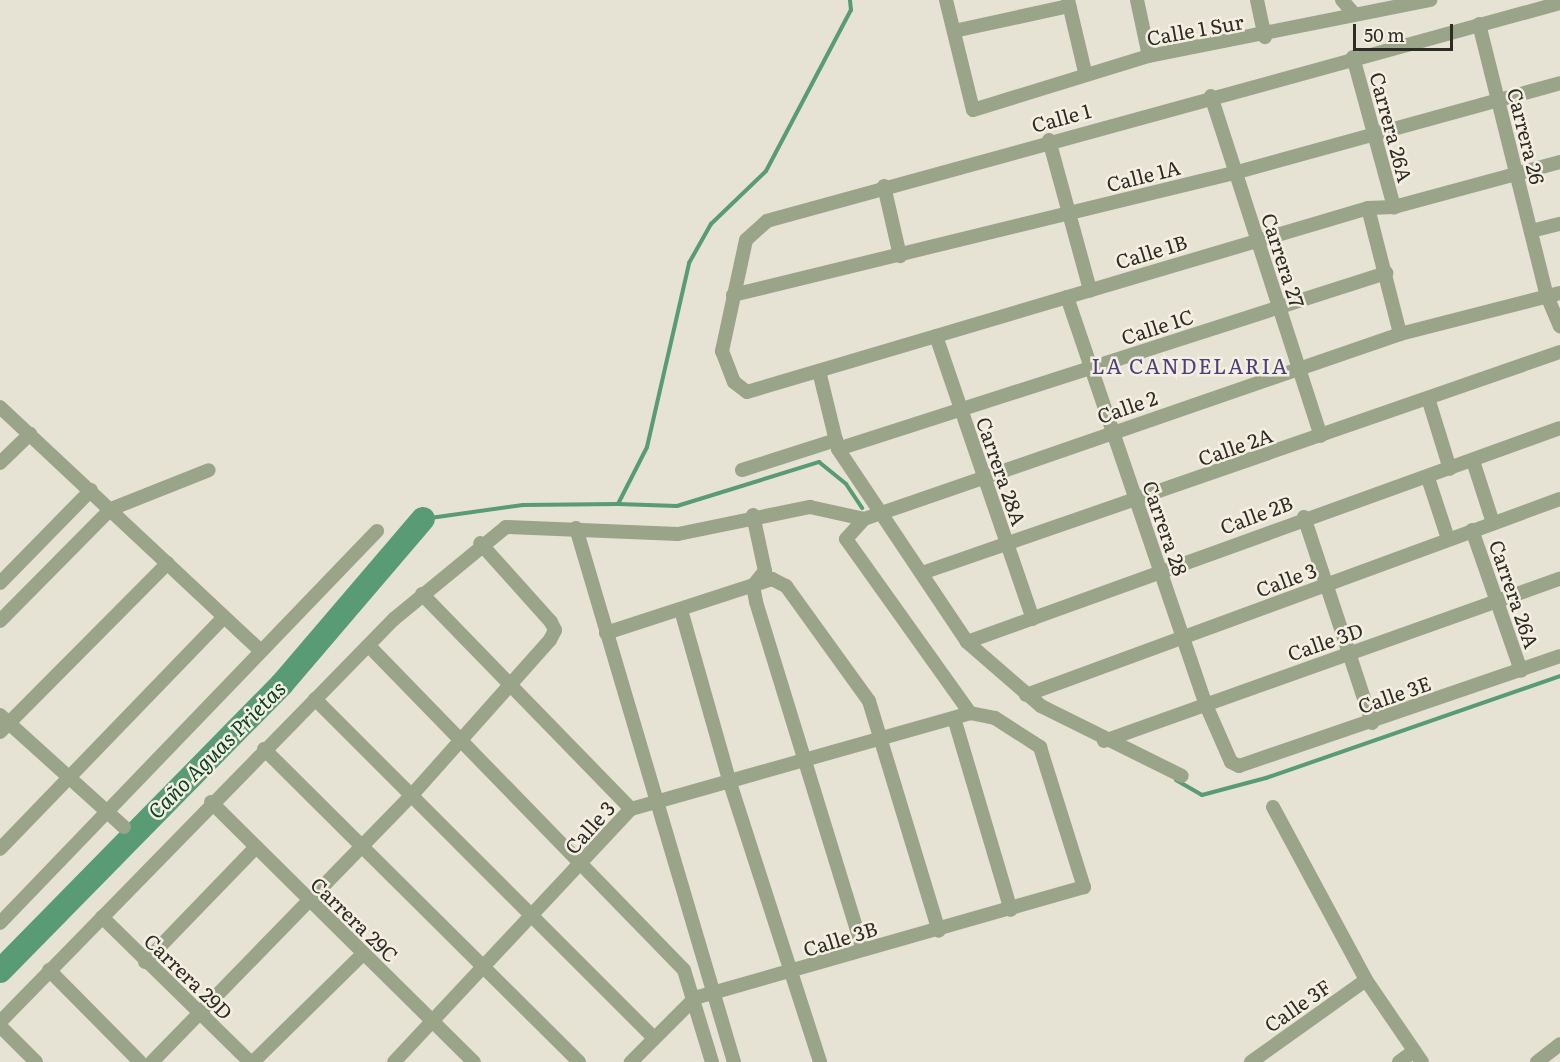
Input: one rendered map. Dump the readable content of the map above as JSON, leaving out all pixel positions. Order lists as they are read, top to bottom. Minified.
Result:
{"streets":{"street":["Calle 1 Sur","Calle 1","Carrera 26A","Carrera 26","Calle 1A","Calle 1B","Carrera 27","Calle 1C","Calle 2","Calle 2A","Carrera 28A","Calle 2B","Carrera 28","Calle 3","Calle 3D","Calle 3E","Carrera 29C","Calle 3B","Carrera 29D","Calle 3F"]},"crossings":[["Calle 1","Carrera 26A"],["Calle 1","Carrera 26"],["Calle 1","Calle 1A"],["Calle 1","Calle 1B"],["Calle 1","Carrera 27"],["Carrera 26A","Calle 1A"],["Carrera 26A","Calle 1B"],["Carrera 26A","Calle 3"],["Carrera 26A","Calle 3D"],["Carrera 26A","Calle 3E"],["Carrera 26","Calle 1A"],["Carrera 26","Calle 1B"],["Carrera 26","Calle 2"],["Calle 1A","Carrera 27"],["Calle 1B","Carrera 27"],["Calle 1B","Carrera 28A"],["Calle 1B","Carrera 28"],["Carrera 27","Calle 1C"],["Carrera 27","Calle 2"],["Carrera 27","Calle 2A"],["Calle 1C","Carrera 28A"],["Calle 1C","Carrera 28"],["Calle 2","Carrera 28A"],["Calle 2","Carrera 28"],["Calle 2A","Carrera 28A"],["Calle 2A","Carrera 28"],["Carrera 28A","Calle 2B"],["Calle 2B","Carrera 28"],["Carrera 28","Calle 3"],["Carrera 28","Calle 3D"],["Carrera 28","Calle 3E"],["Calle 3","Carrera 29C"],["Calle 3","Calle 3B"]],"districts":["LA CANDELARIA"],"water":["Caño Aguas Prietas"],"scale_bar":"50 m"}
